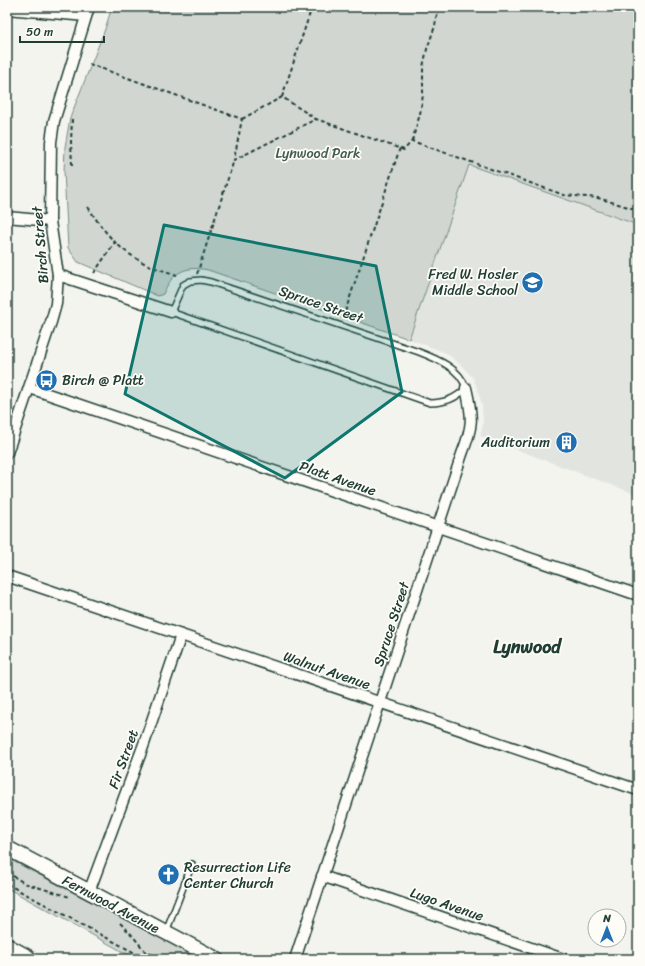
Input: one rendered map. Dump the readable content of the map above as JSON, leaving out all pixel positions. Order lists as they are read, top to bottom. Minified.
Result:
{"streets":{"street":["Birch Street","Spruce Street","Platt Avenue","Walnut Avenue","Fir Street","Fernwood Avenue","Lugo Avenue"]},"crossings":[["Birch Street","Platt Avenue"],["Spruce Street","Platt Avenue"],["Spruce Street","Walnut Avenue"],["Spruce Street","Lugo Avenue"],["Walnut Avenue","Fir Street"],["Fir Street","Fernwood Avenue"]],"districts":["Lynwood"],"parks":["Lynwood Park"],"places":{"school or university":["Fred W. Hosler Middle School"],"bus stop":["Birch @ Platt"],"building":["Auditorium"],"church":["Resurrection Life Center Church"]},"scale_bar":"50 m","north":"top"}
